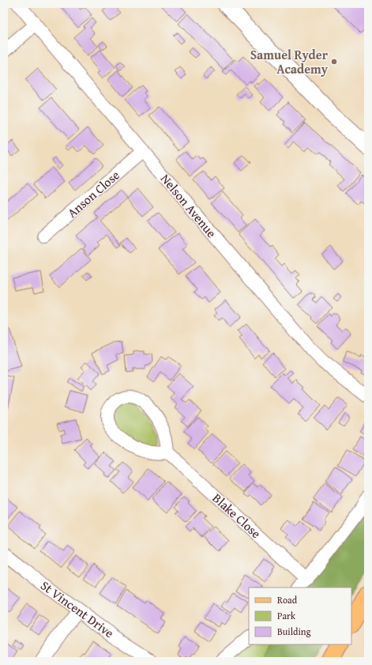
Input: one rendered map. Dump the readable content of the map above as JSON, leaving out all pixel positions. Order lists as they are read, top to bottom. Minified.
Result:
{"streets":{"street":["Anson Close","Nelson Avenue","Blake Close","St Vincent Drive"]},"crossings":[["Anson Close","Nelson Avenue"]],"places":["Samuel Ryder Academy"],"legend":["Road","Park","Building"]}
